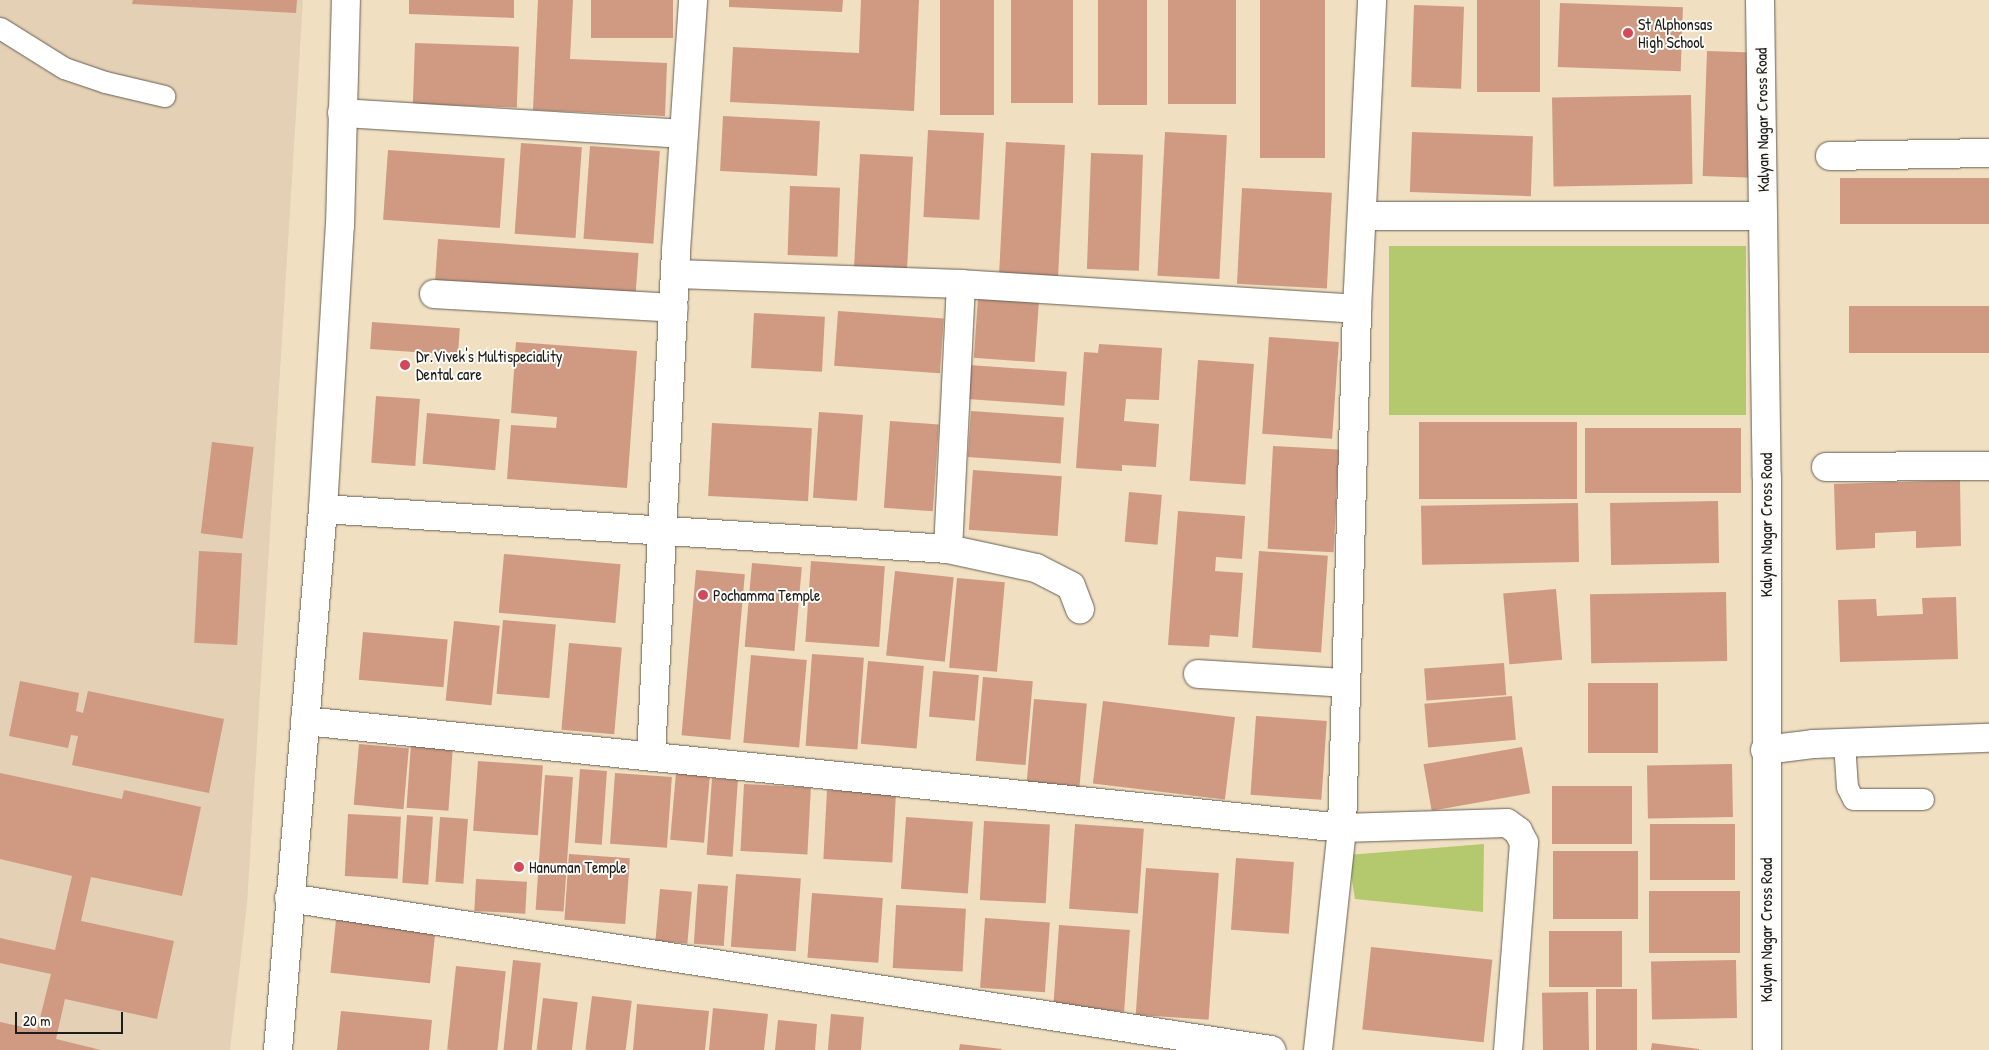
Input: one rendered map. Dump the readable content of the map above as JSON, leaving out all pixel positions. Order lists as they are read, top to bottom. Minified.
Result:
{"streets":{"street":["Kalyan Nagar Cross Road"]},"places":["St Alphonsas High School","Dr.Vivek's Multispeciality Dental care","Pochamma Temple","Hanuman Temple"],"scale_bar":"20 m"}
